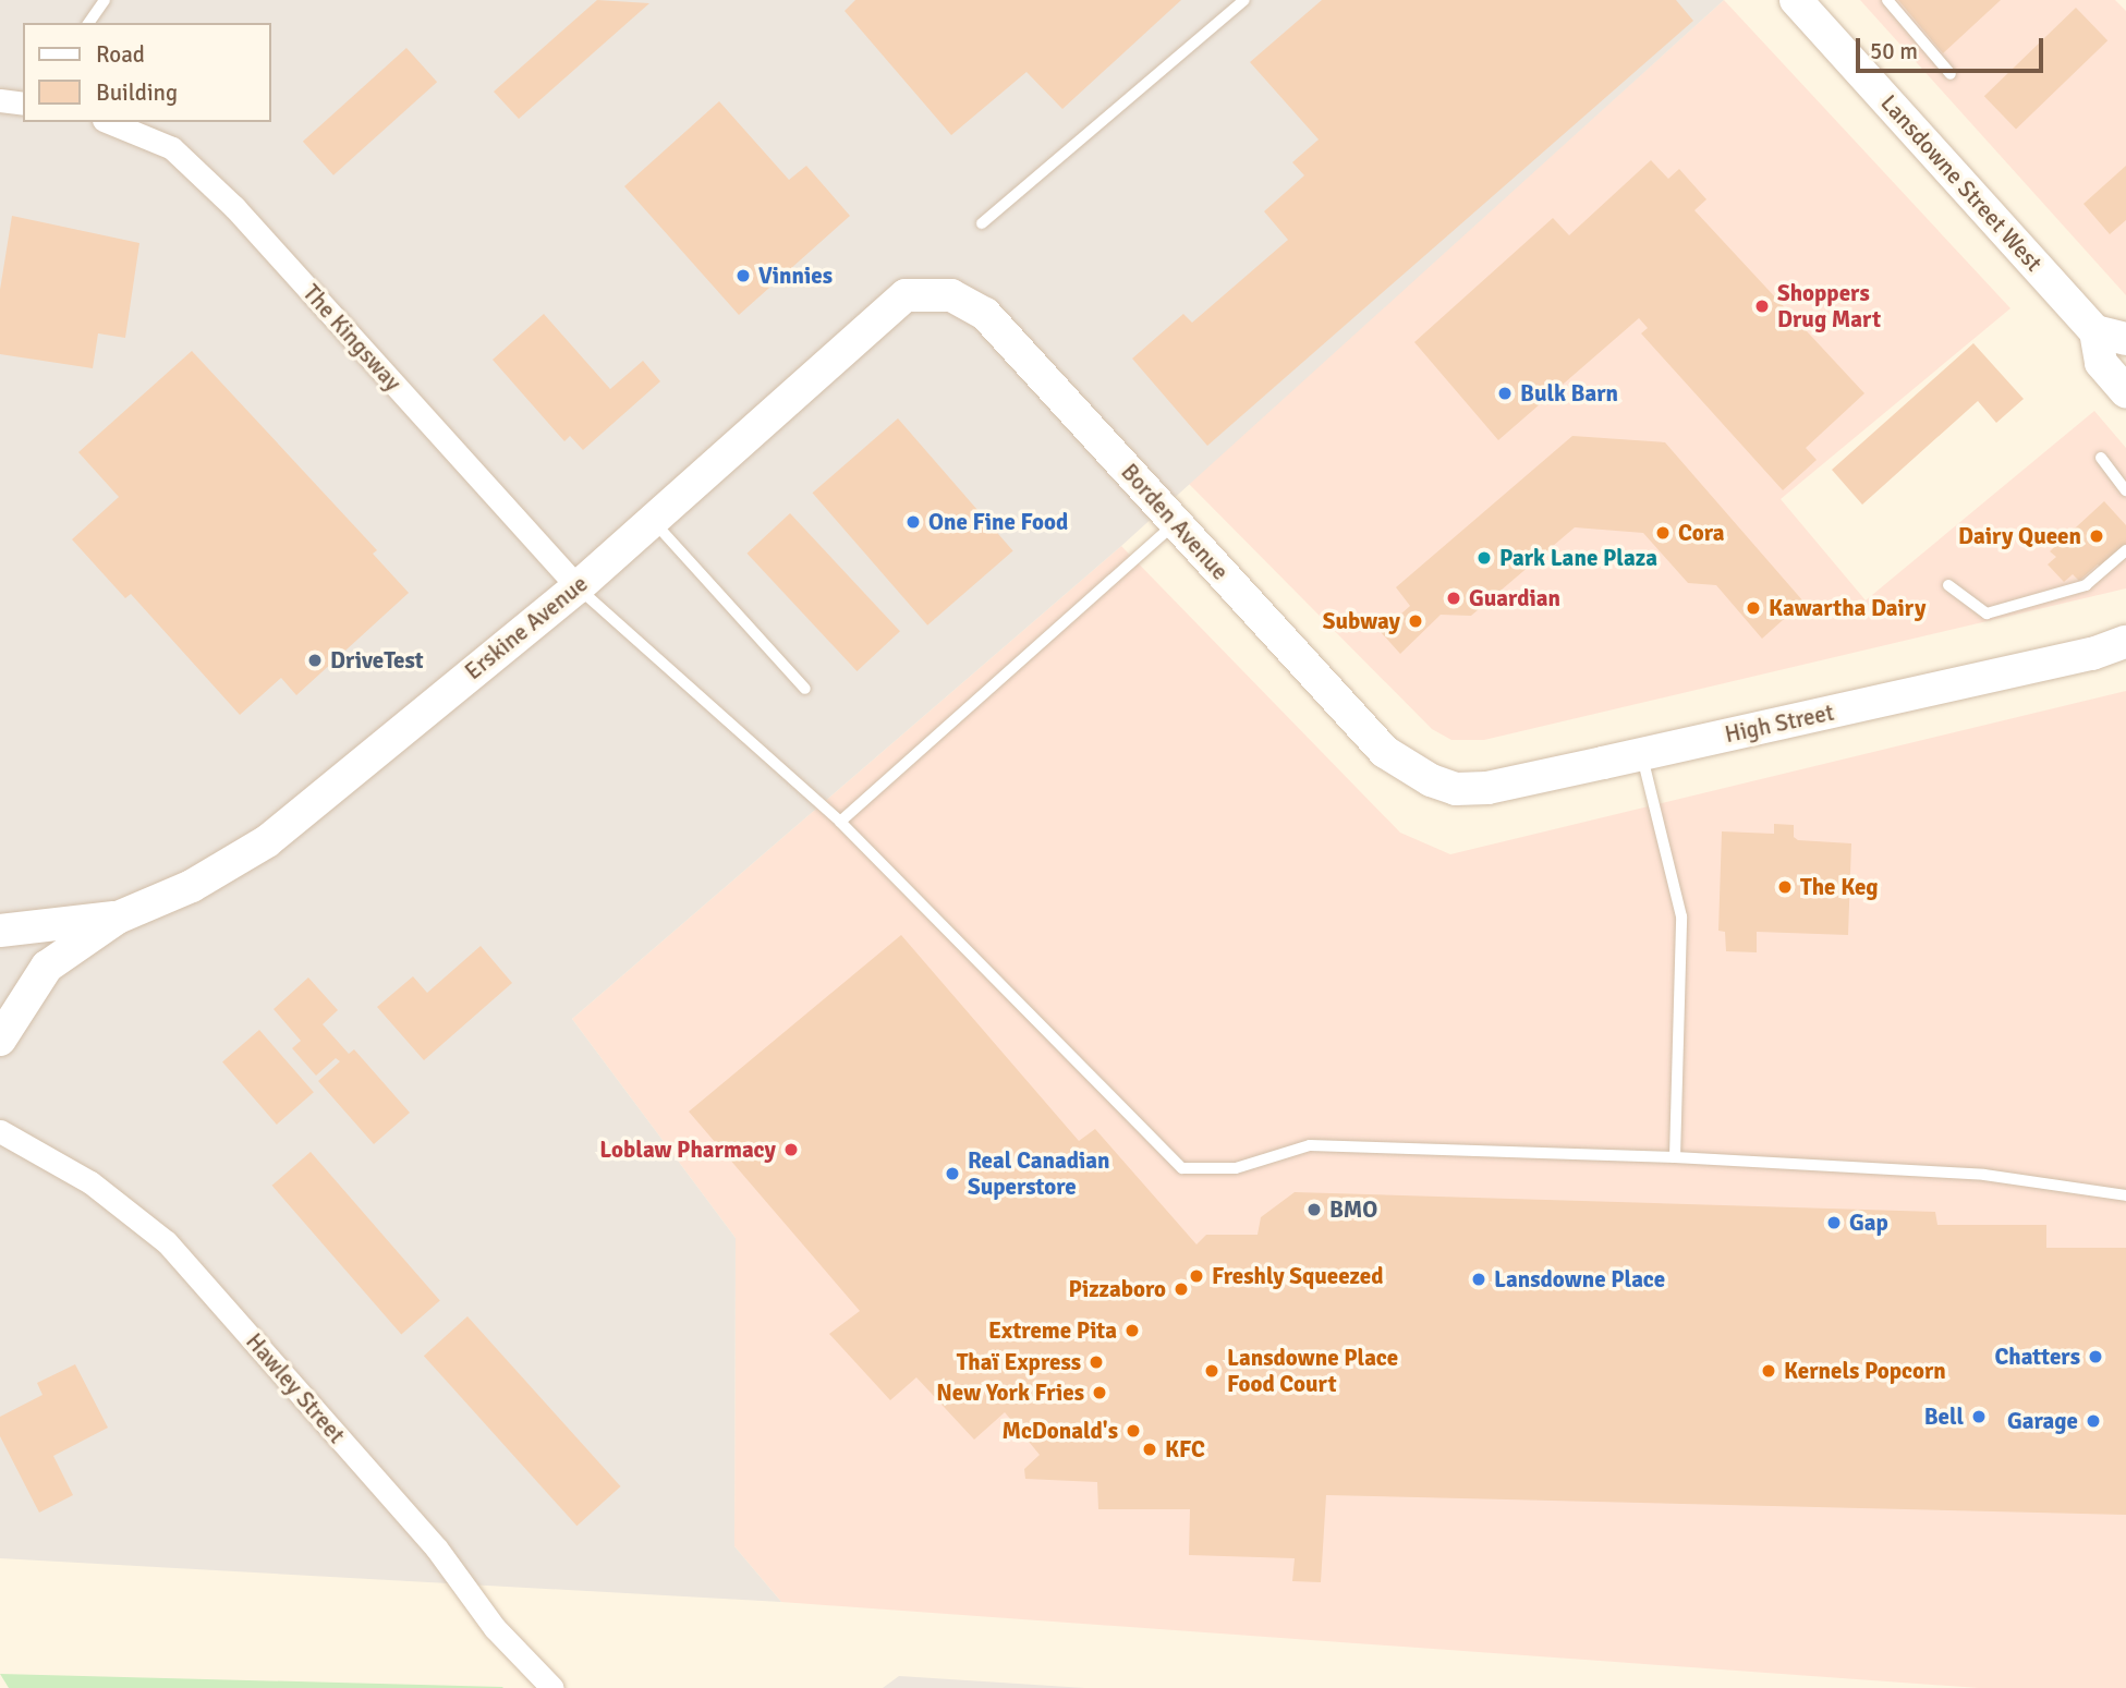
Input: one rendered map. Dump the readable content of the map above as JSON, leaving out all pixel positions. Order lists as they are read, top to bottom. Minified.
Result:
{"streets":{"street":["Lansdowne Street West","The Kingsway","Borden Avenue","Erskine Avenue","High Street","Hawley Street"]},"crossings":[["The Kingsway","Erskine Avenue"],["Borden Avenue","Erskine Avenue"],["Borden Avenue","High Street"]],"places":["Vinnies","Shoppers Drug Mart","Bulk Barn","One Fine Food","Cora","Dairy Queen","Park Lane Plaza","Guardian","Kawartha Dairy","Subway","DriveTest","The Keg","Loblaw Pharmacy","Real Canadian Superstore","BMO","Gap","Freshly Squeezed","Lansdowne Place","Pizzaboro","Extreme Pita","Chatters","Thaï Express","Lansdowne Place Food Court","Kernels Popcorn","New York Fries","Bell","Garage","McDonald's","KFC"],"legend":["Road","Building"],"scale_bar":"50 m"}
